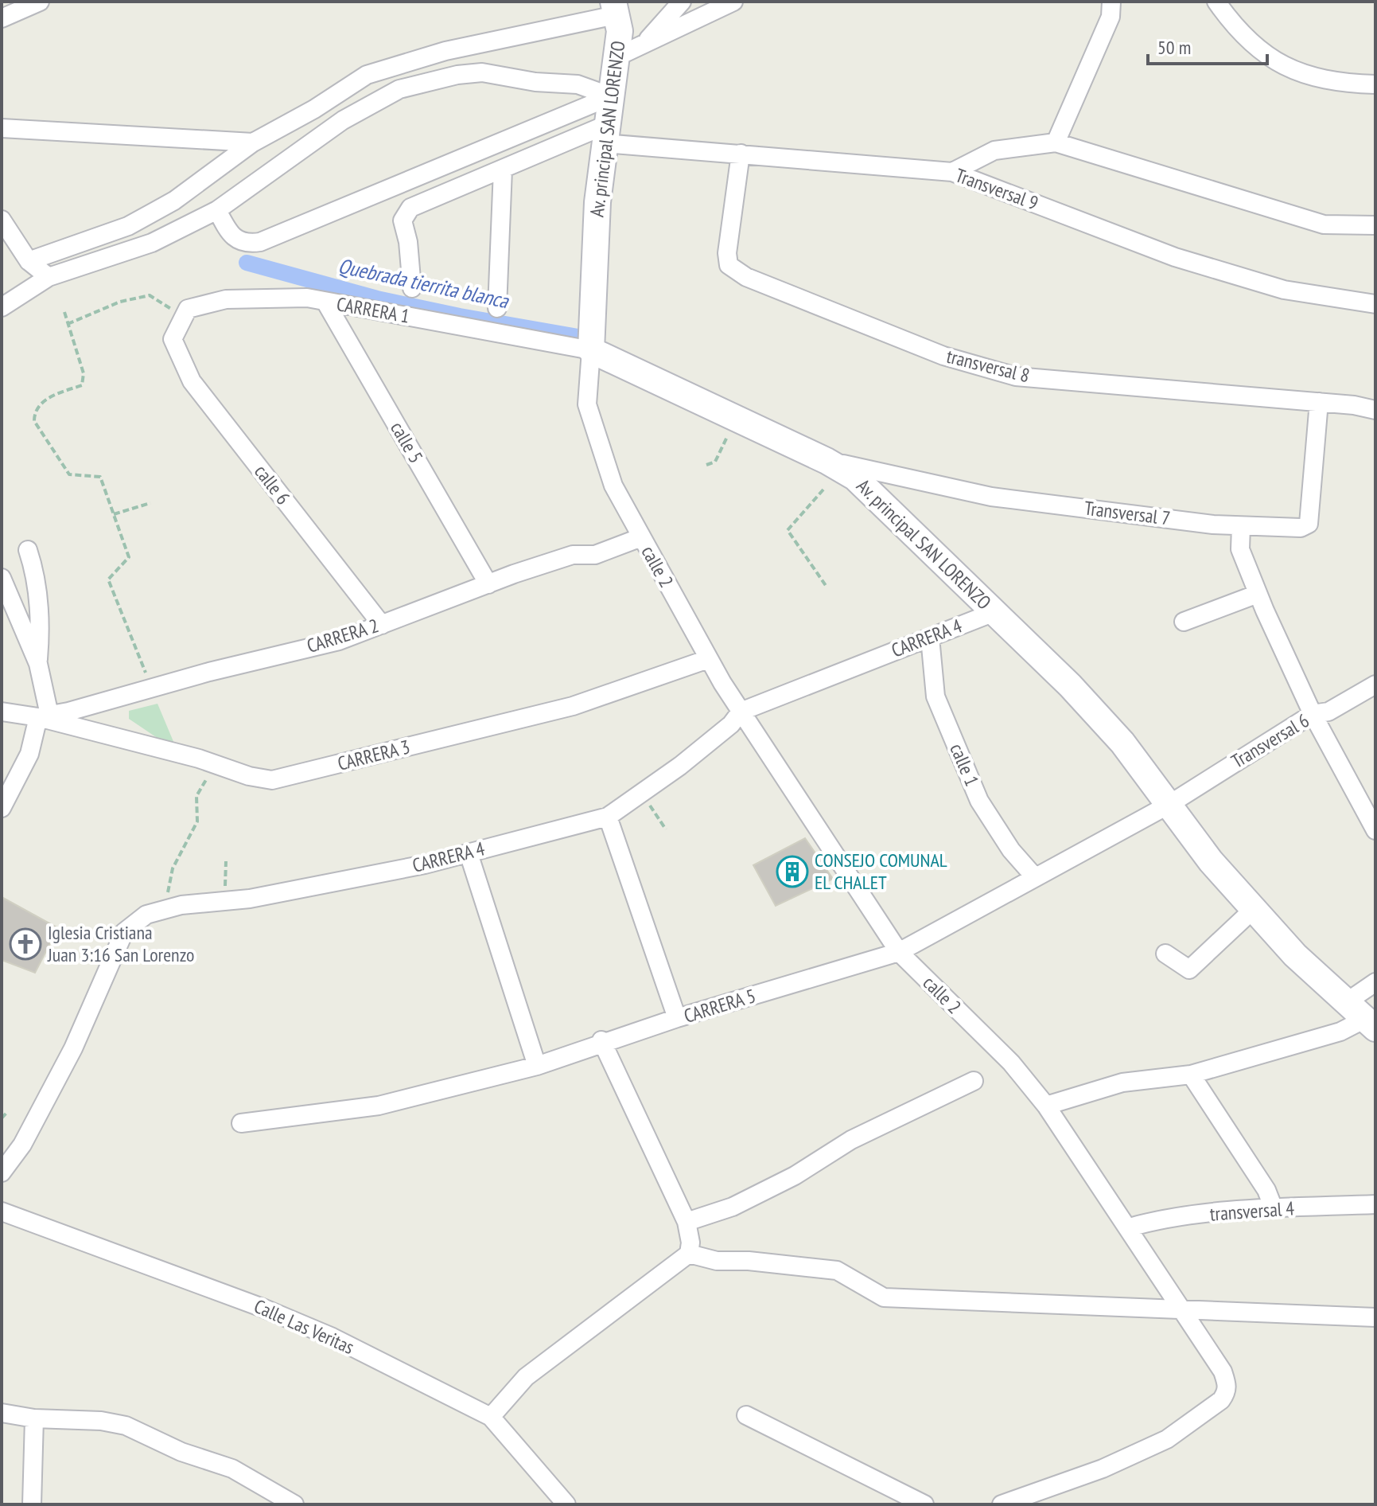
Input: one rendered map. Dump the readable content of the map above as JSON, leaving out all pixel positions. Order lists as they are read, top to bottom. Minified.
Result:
{"streets":{"main road":["Av. principal SAN LORENZO"],"street":["Transversal 9","CARRERA 1","transversal 8","calle 5","calle 6","Transversal 7","calle 2","CARRERA 2","CARRERA 4","Transversal 6","CARRERA 3","calle 1","CARRERA 5","transversal 4","Calle Las Veritas"]},"crossings":[["Av. principal SAN LORENZO","Transversal 9"],["Av. principal SAN LORENZO","CARRERA 1"],["Av. principal SAN LORENZO","Transversal 7"],["Av. principal SAN LORENZO","calle 2"],["Av. principal SAN LORENZO","CARRERA 4"],["Av. principal SAN LORENZO","Transversal 6"],["Av. principal SAN LORENZO","CARRERA 5"],["Transversal 9","transversal 8"],["CARRERA 1","calle 5"],["CARRERA 1","calle 6"],["CARRERA 1","calle 2"],["transversal 8","Transversal 7"],["calle 5","CARRERA 2"],["calle 6","CARRERA 2"],["calle 2","CARRERA 2"],["calle 2","CARRERA 4"],["calle 2","CARRERA 3"],["calle 2","CARRERA 5"],["calle 2","transversal 4"],["CARRERA 2","CARRERA 3"],["CARRERA 4","calle 1"],["Transversal 6","CARRERA 5"],["calle 1","CARRERA 5"]],"water":["Quebrada tierrita blanca"],"places":{"building":["CONSEJO COMUNAL EL CHALET"],"church":["Iglesia Cristiana Juan 3:16 San Lorenzo"]},"scale_bar":"50 m"}
